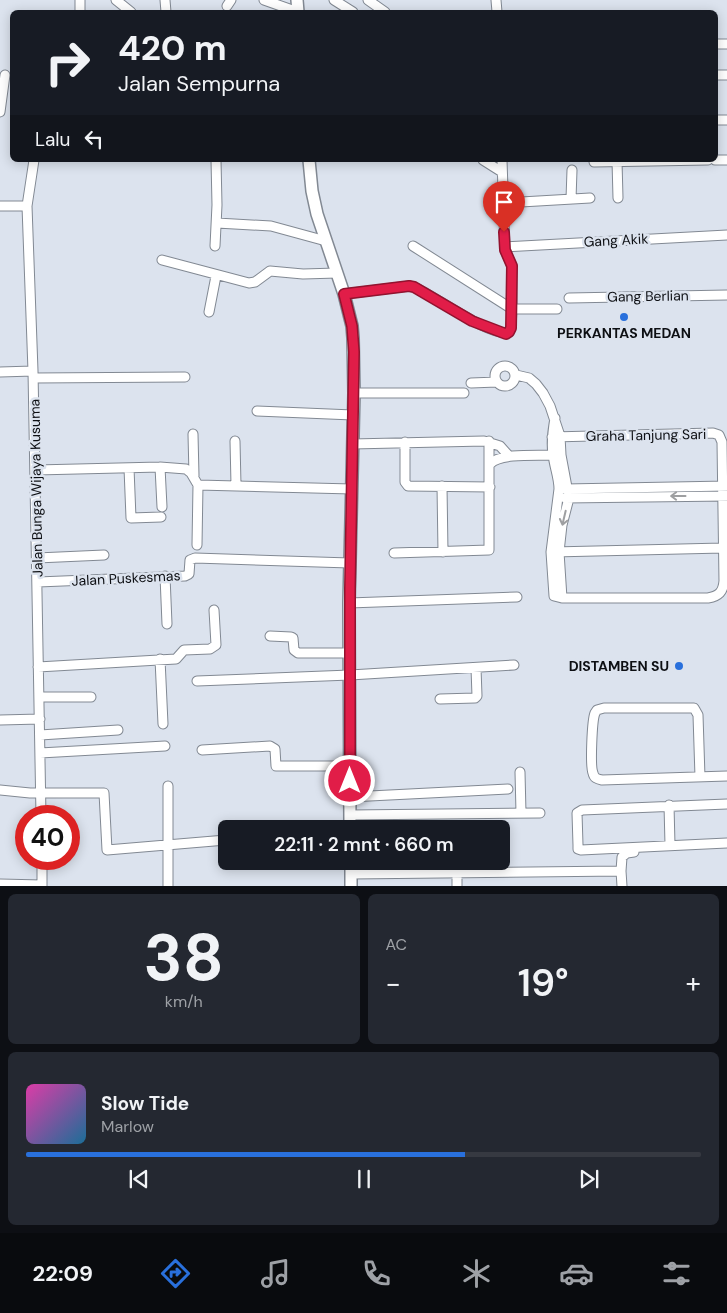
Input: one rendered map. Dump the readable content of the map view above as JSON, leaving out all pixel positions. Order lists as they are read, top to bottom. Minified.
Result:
{"streets":{"street":["Gang Akik","Gang Berlian","Graha Tanjung Sari","Jalan Bunga Wijaya Kusuma","Jalan Puskesmas"]},"crossings":[["Jalan Bunga Wijaya Kusuma","Jalan Puskesmas"]],"places":["PERKANTAS MEDAN","DISTAMBEN SU"],"page":{"turn":["420 m","Jalan Sempurna"],"then":"Lalu","limit":"40","trip":"22:11 · 2 mnt · 660 m","tile":[["38","km/h"],"AC"],"heat":["−","19°","+"],"song":["Slow Tide","Marlow"],"tabs":"22:09"}}
